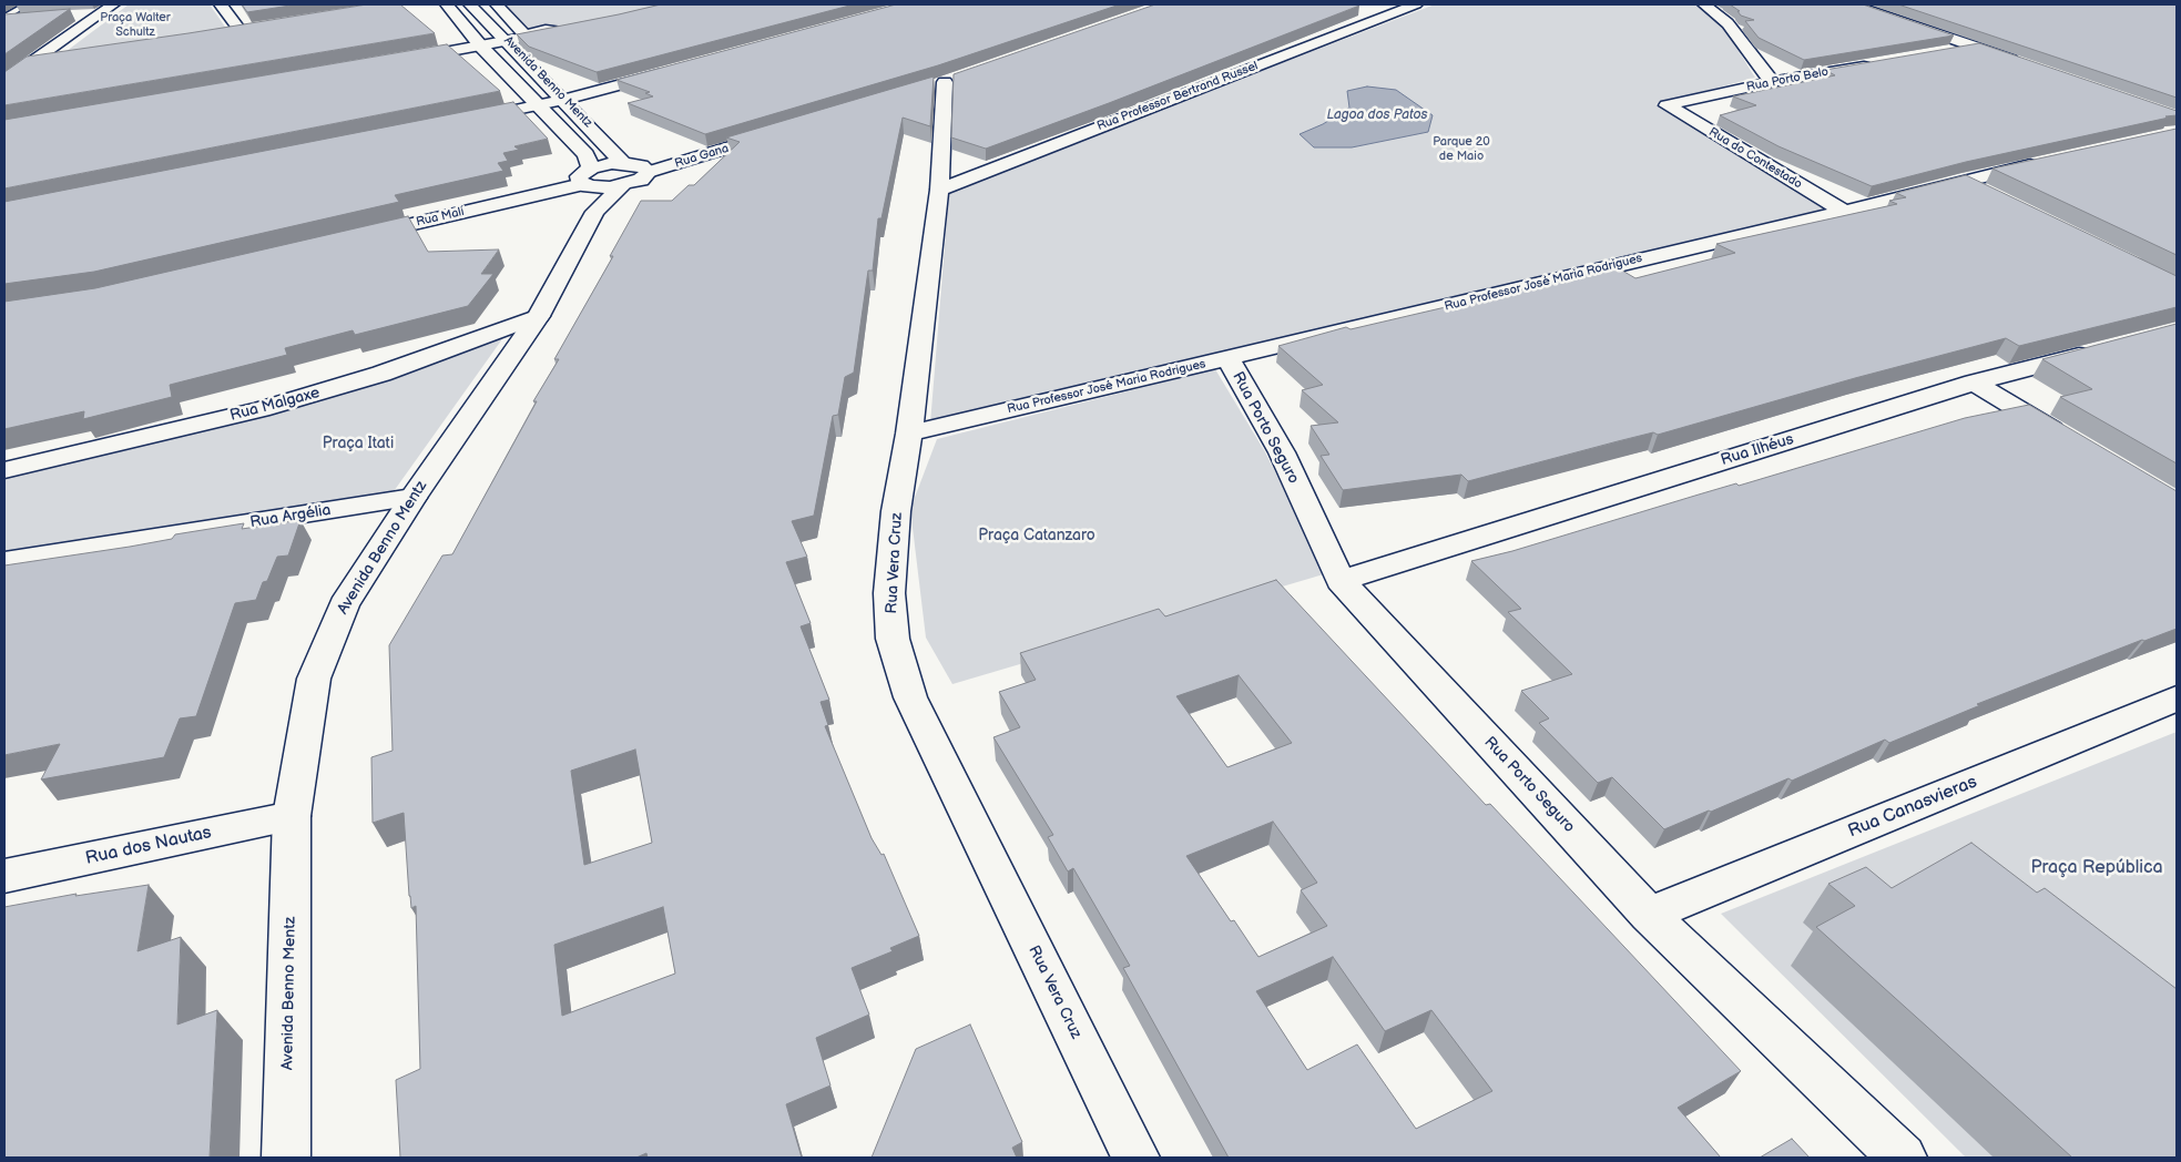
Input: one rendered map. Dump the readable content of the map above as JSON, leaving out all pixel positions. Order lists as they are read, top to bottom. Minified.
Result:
{"streets":{"street":["Rua Porto Belo","Avenida Benno Mentz","Rua Professor Bertrand Russel","Rua Gana","Rua do Contestado","Rua Mali","Rua Professor José Maria Rodrigues","Rua Malgaxe","Rua Porto Seguro","Rua Ilhéus","Rua Argélia","Rua Vera Cruz","Rua Canasvieras","Rua dos Nautas"]},"crossings":[["Rua Porto Belo","Rua do Contestado"],["Avenida Benno Mentz","Rua Gana"],["Avenida Benno Mentz","Rua Mali"],["Avenida Benno Mentz","Rua Malgaxe"],["Avenida Benno Mentz","Rua Argélia"],["Avenida Benno Mentz","Rua dos Nautas"],["Rua Professor Bertrand Russel","Rua Vera Cruz"],["Rua do Contestado","Rua Professor José Maria Rodrigues"],["Rua Professor José Maria Rodrigues","Rua Porto Seguro"],["Rua Professor José Maria Rodrigues","Rua Vera Cruz"],["Rua Porto Seguro","Rua Ilhéus"],["Rua Porto Seguro","Rua Canasvieras"]],"water":["Lagoa dos Patos"],"parks":["Praça Walter Schultz","Parque 20 de Maio","Praça Itati","Praça Catanzaro","Praça República"]}
